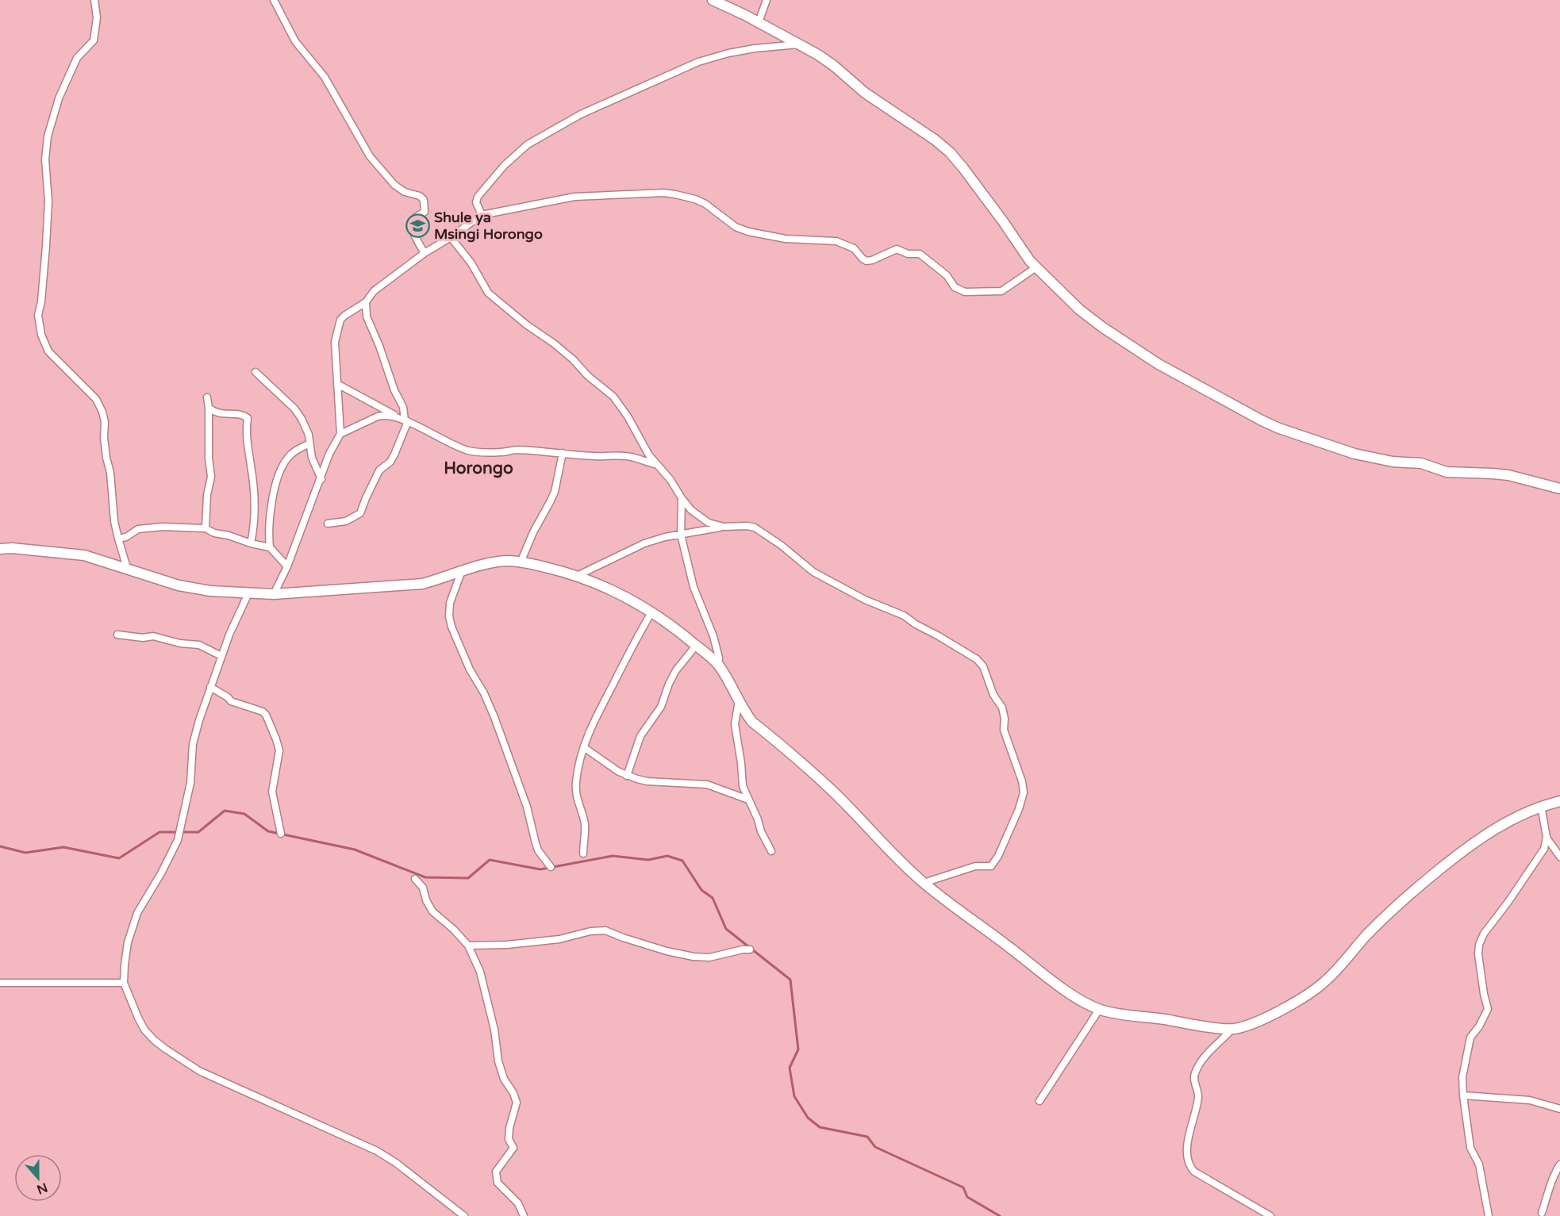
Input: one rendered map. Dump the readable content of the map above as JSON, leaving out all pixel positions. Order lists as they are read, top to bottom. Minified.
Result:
{"districts":["Horongo"],"places":{"school or university":["Shule ya Msingi Horongo"]},"north":"bottom"}
